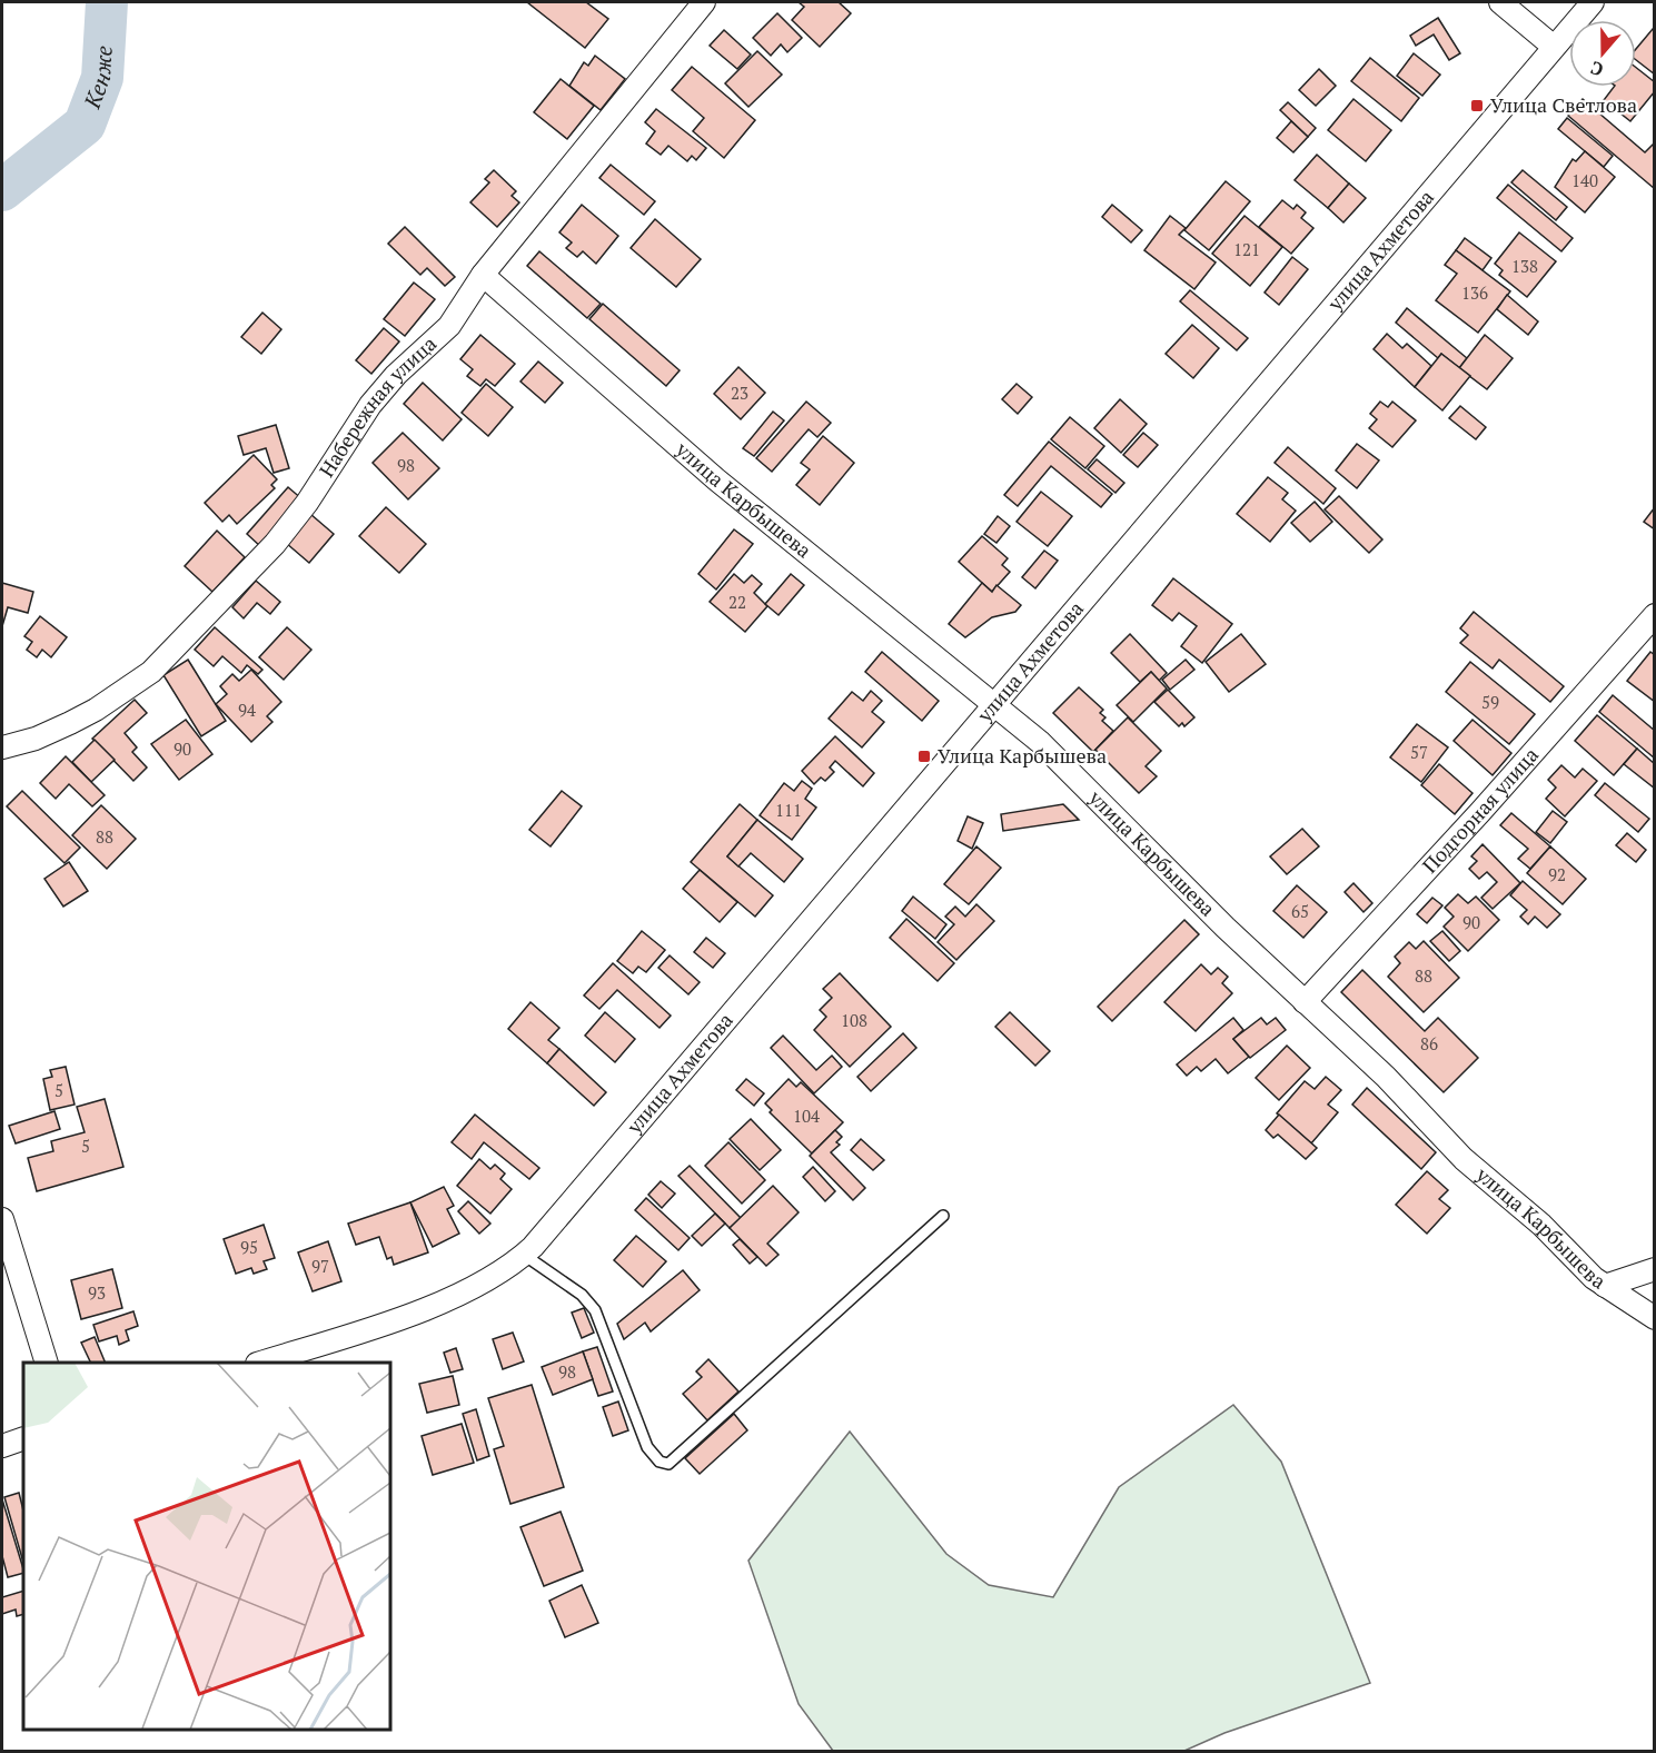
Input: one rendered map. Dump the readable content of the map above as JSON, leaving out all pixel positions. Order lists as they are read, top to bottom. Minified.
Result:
{"streets":{"street":["улица Ахметова","Набережная улица","улица Карбышева","Подгорная улица"]},"crossings":[["улица Ахметова","улица Карбышева"],["Набережная улица","улица Карбышева"],["улица Карбышева","Подгорная улица"]],"water":["Кенже"],"places":{"transit":["Улица Светлова","Улица Карбышева"]},"house_numbers":["140","121","138","136","23","98","22","59","94","90","57","111","88","92","65","90","88","108","86","5","104","5","95","97","93","98"],"north":"bottom"}
